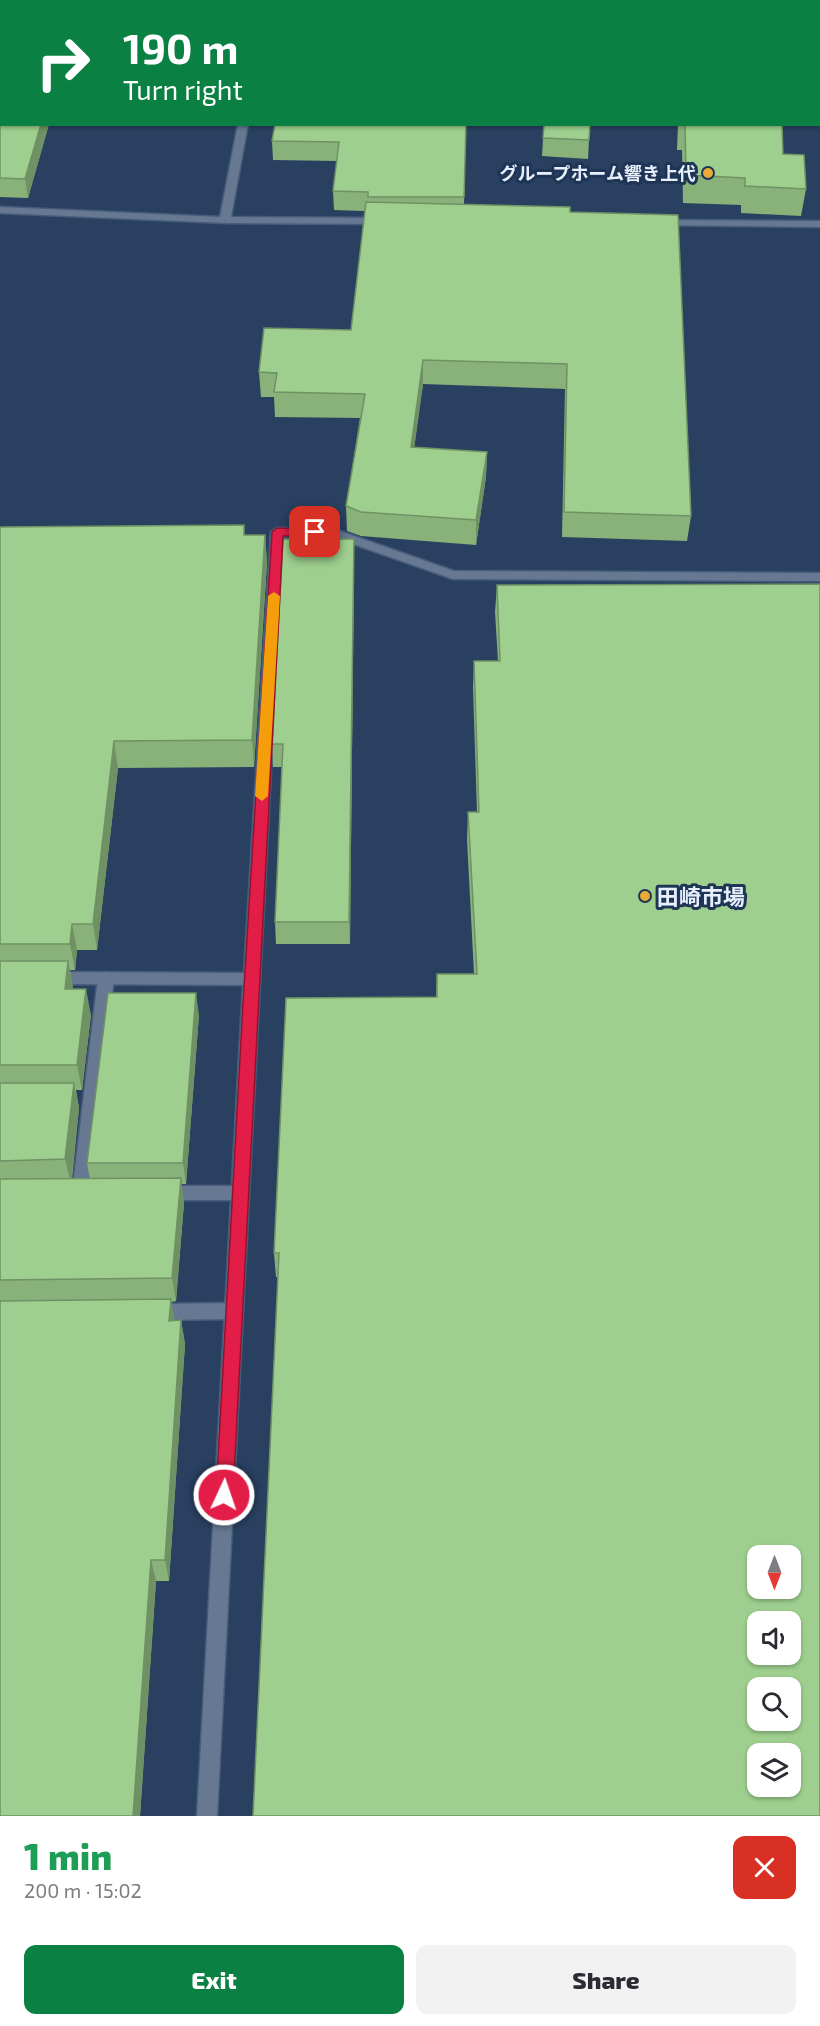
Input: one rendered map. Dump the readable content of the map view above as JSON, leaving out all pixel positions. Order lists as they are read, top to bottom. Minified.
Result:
{"places":["グループホーム響き上代","田崎市場"],"north":"bottom","page":{"turn":["190 m","Turn right"],"heading":["1 min","200 m · 15:02"],"buttons":["Exit","Share"]}}
